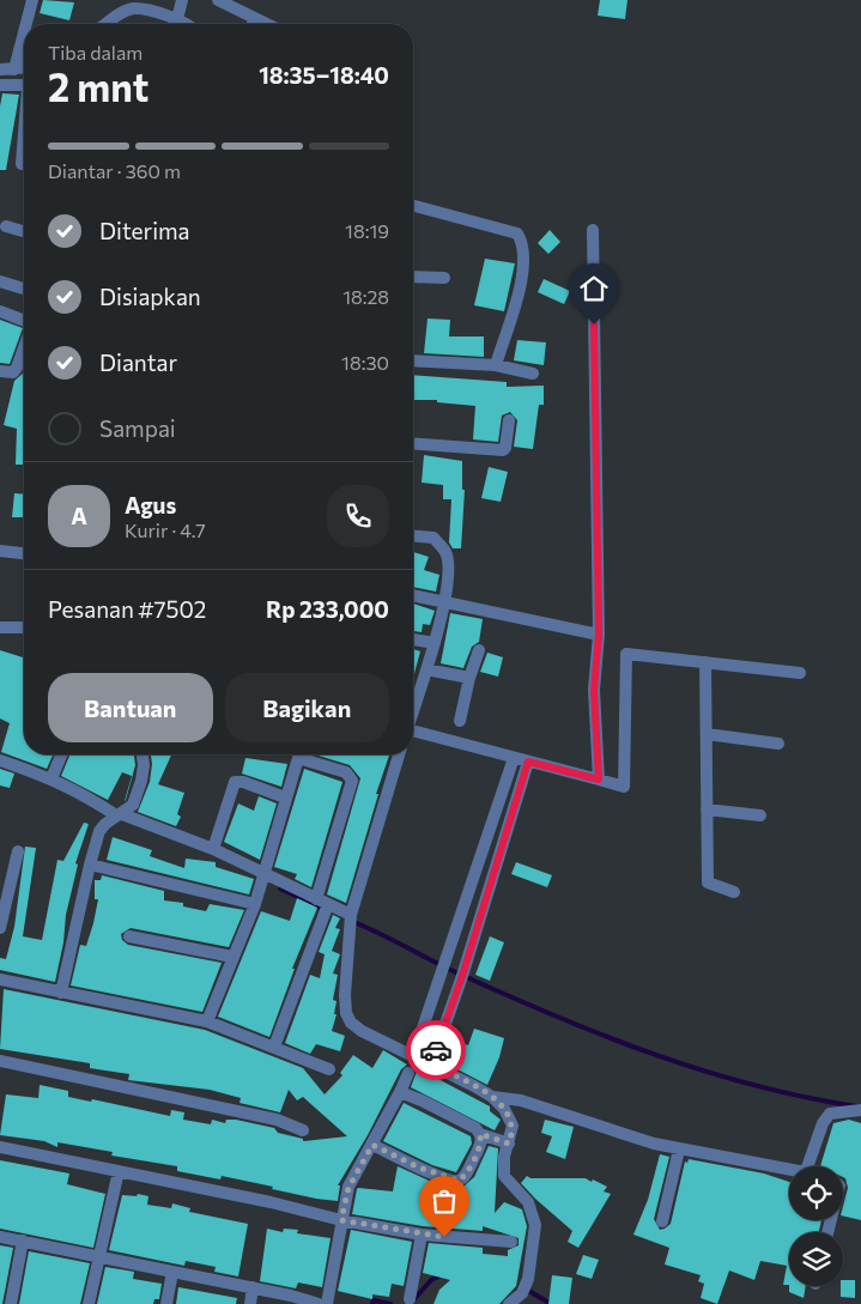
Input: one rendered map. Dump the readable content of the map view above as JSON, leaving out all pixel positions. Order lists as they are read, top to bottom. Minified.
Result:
{"page":{"heading":["2 mnt","Tiba dalam","18:35–18:40"],"panel":["Agus","Kurir · 4.7","Pesanan #7502","Rp 233,000"],"bar":"Diantar · 360 m","list":[["Diterima","18:19"],["Disiapkan","18:28"],["Diantar","18:30"],"Sampai"],"round":"A","buttons":["Bantuan","Bagikan"]}}
